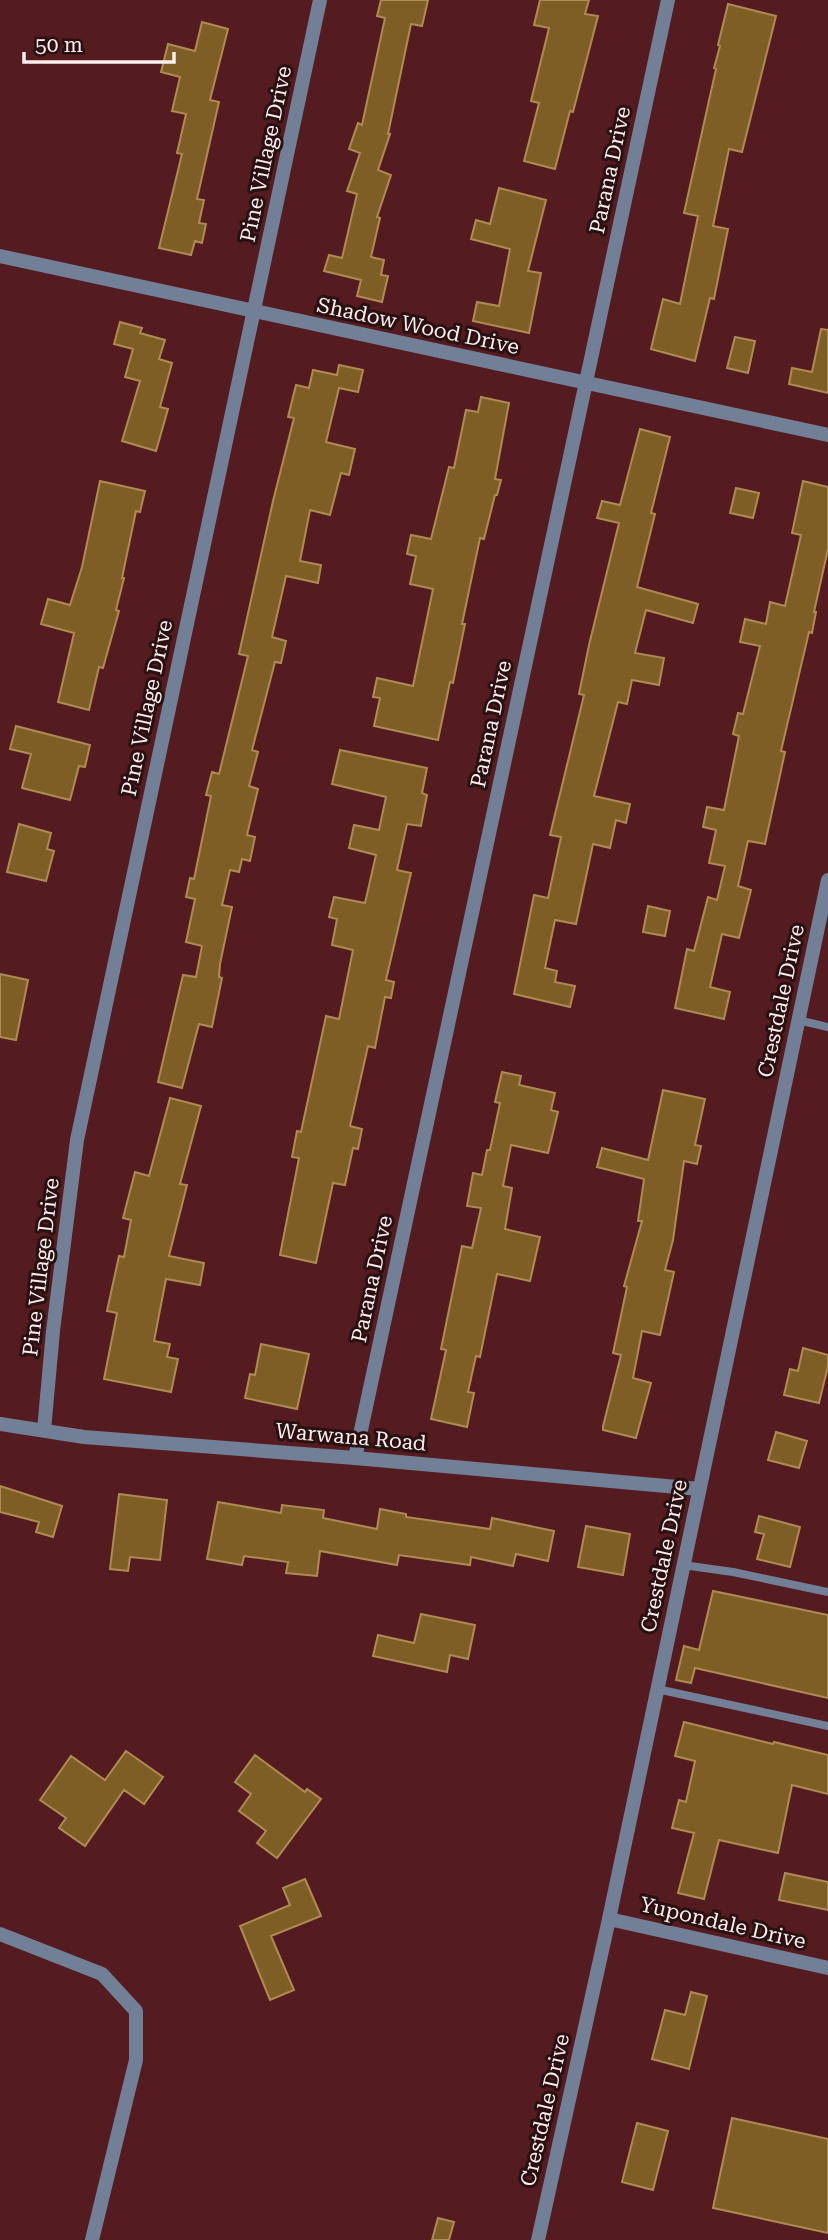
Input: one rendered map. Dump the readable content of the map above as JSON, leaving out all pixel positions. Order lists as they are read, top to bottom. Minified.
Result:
{"streets":{"street":["Pine Village Drive","Parana Drive","Shadow Wood Drive","Crestdale Drive","Warwana Road","Yupondale Drive"]},"crossings":[["Pine Village Drive","Shadow Wood Drive"],["Pine Village Drive","Warwana Road"],["Parana Drive","Shadow Wood Drive"],["Parana Drive","Warwana Road"],["Crestdale Drive","Warwana Road"],["Crestdale Drive","Yupondale Drive"]],"scale_bar":"50 m"}
